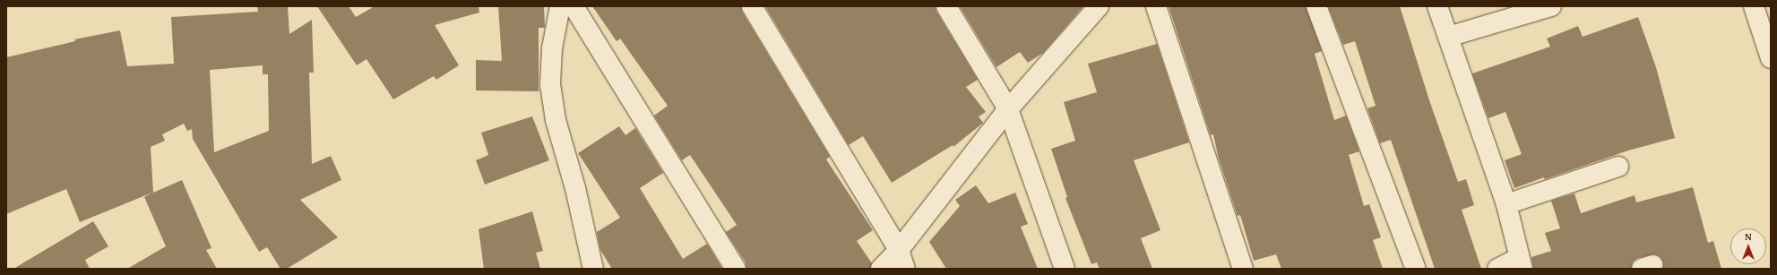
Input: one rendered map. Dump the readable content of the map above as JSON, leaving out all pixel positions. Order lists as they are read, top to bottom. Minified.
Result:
{"north":"top"}
